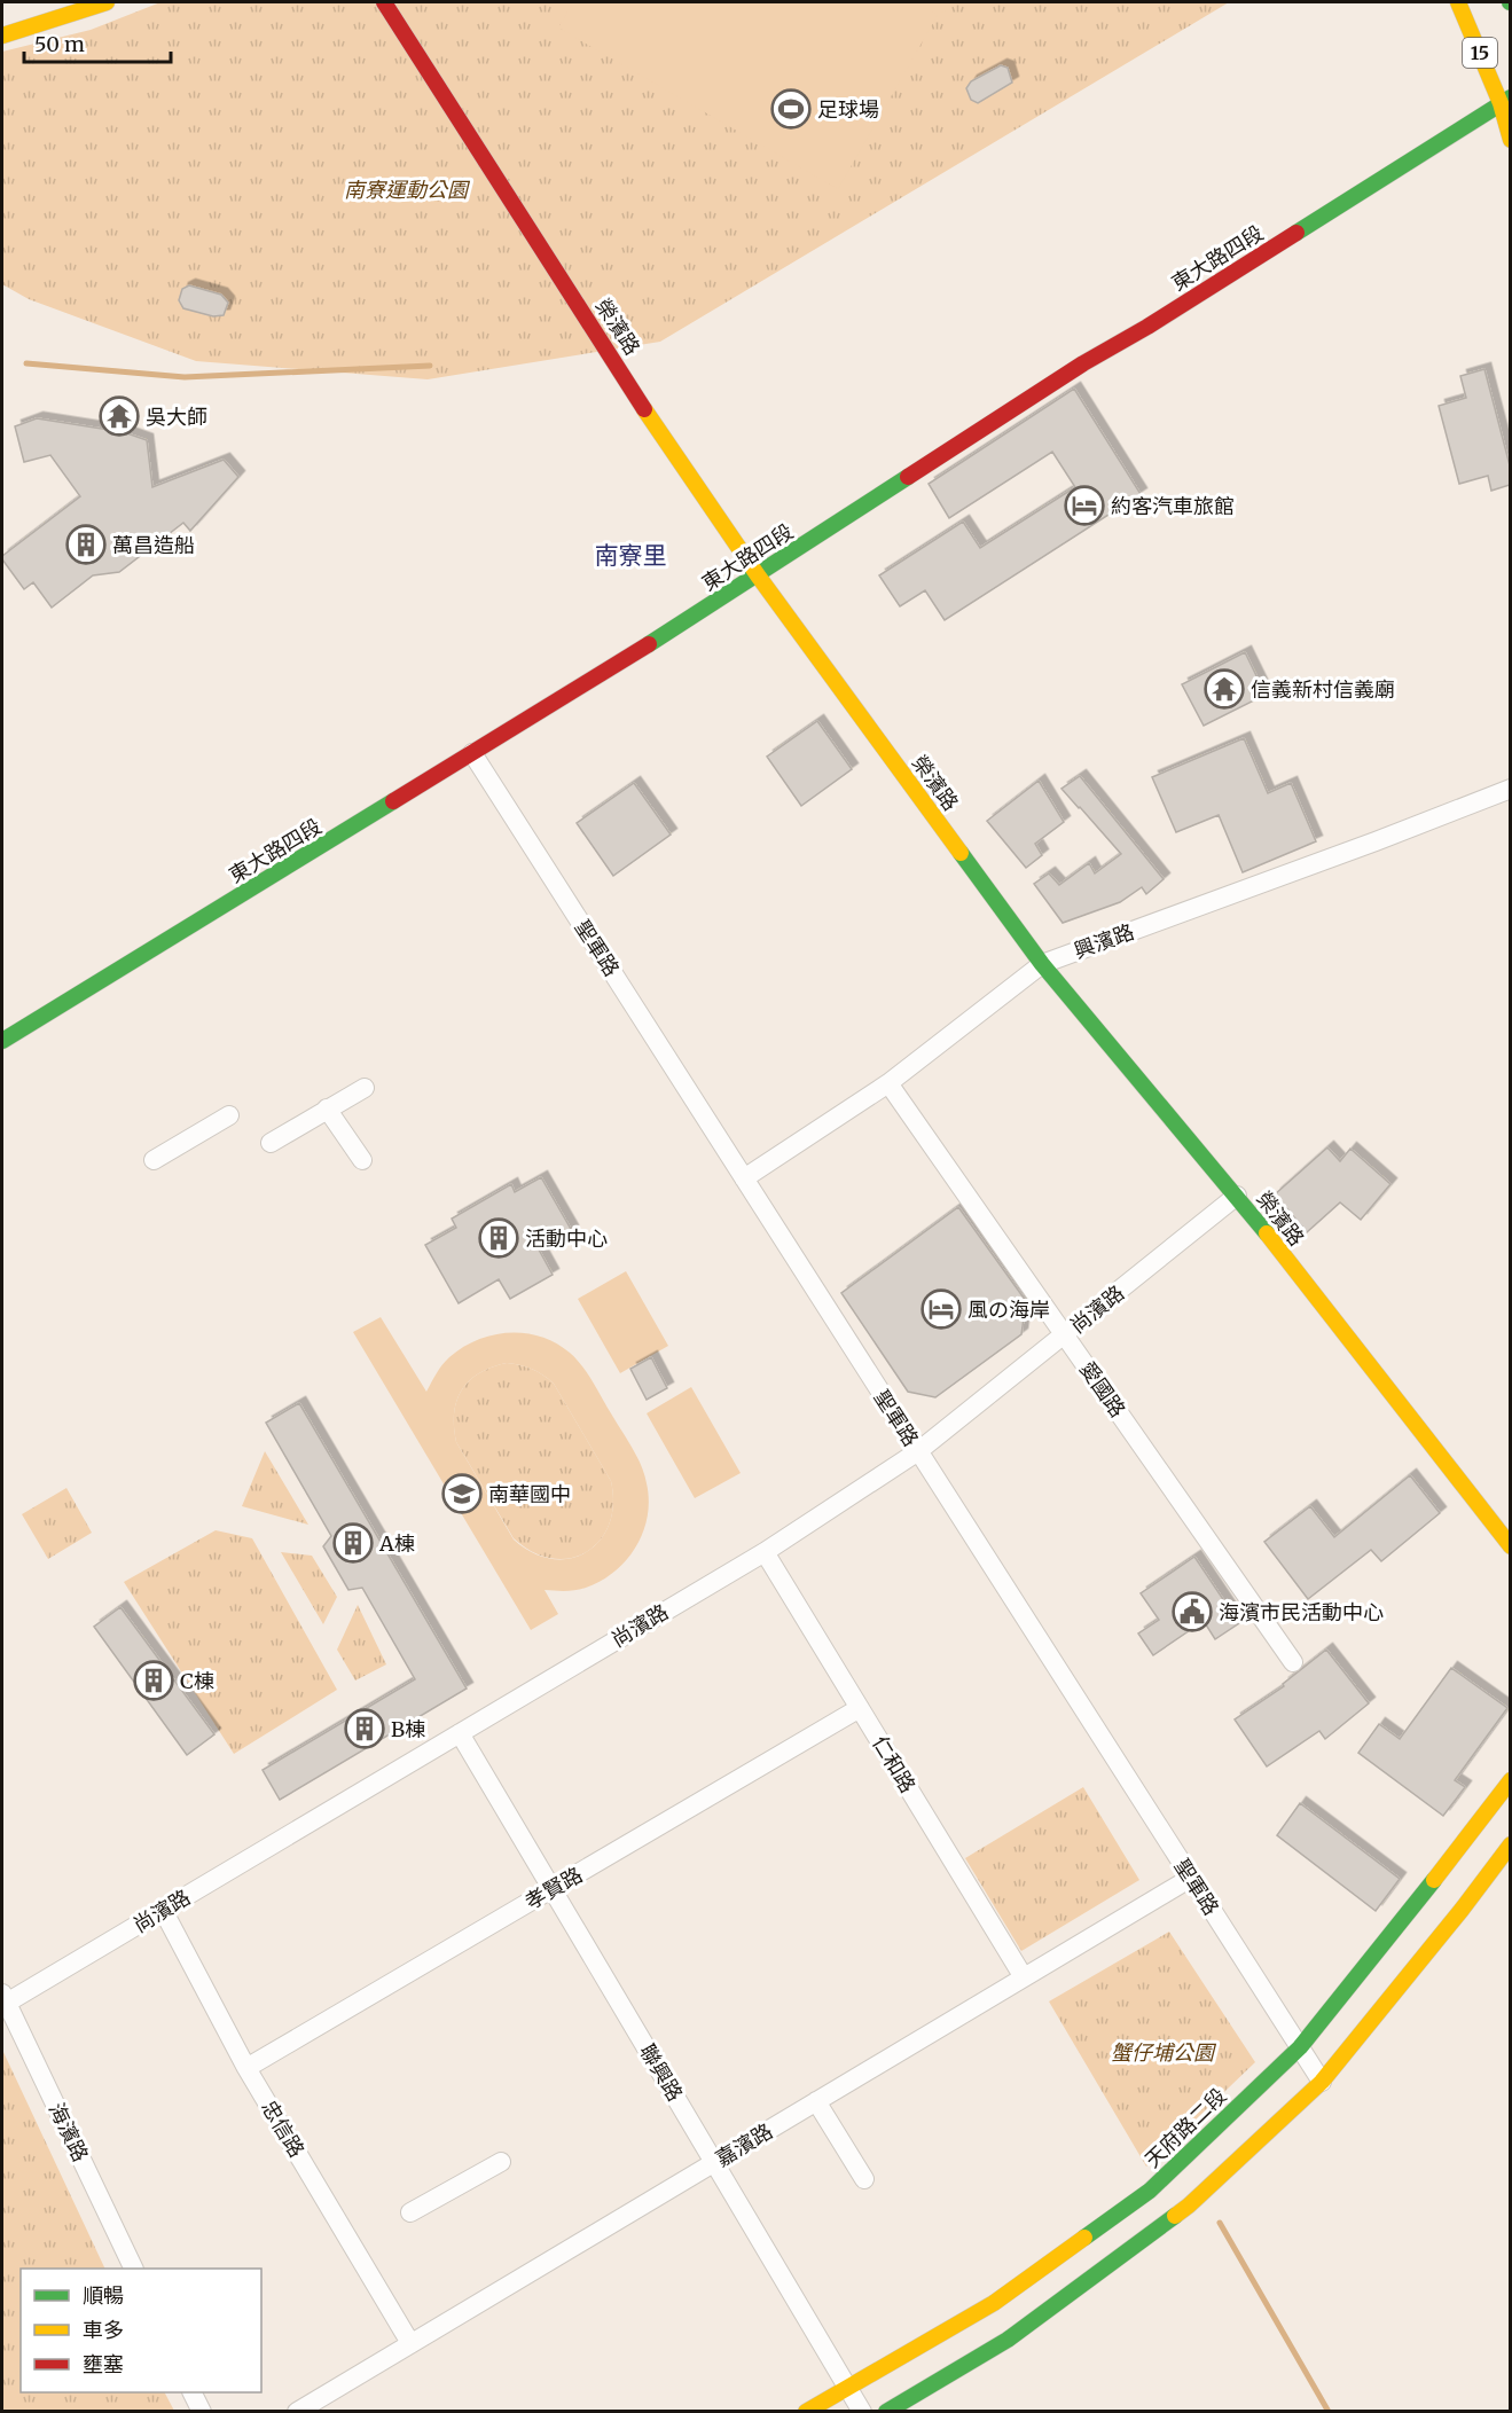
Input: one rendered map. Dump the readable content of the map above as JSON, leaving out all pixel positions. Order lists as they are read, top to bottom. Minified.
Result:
{"streets":{"street":["15","東大路四段","榮濱路","興濱路","聖軍路","尚濱路","愛國路","仁和路","孝賢路","聯興路","天府路二段","忠信路","海濱路","嘉濱路"]},"crossings":[["15","東大路四段"],["東大路四段","榮濱路"],["東大路四段","聖軍路"],["榮濱路","興濱路"],["榮濱路","尚濱路"],["興濱路","聖軍路"],["興濱路","愛國路"],["聖軍路","尚濱路"],["聖軍路","天府路二段"],["聖軍路","嘉濱路"],["尚濱路","愛國路"],["尚濱路","仁和路"],["尚濱路","聯興路"],["尚濱路","忠信路"],["尚濱路","海濱路"],["仁和路","孝賢路"],["仁和路","嘉濱路"],["孝賢路","聯興路"],["孝賢路","忠信路"],["聯興路","天府路二段"],["聯興路","嘉濱路"],["忠信路","嘉濱路"]],"districts":["南寮里"],"parks":["南寮運動公園","蟹仔埔公園"],"places":{"sports":["足球場"],"temple":["吳大師","信義新村信義廟"],"hotel":["約客汽車旅館","風の海岸"],"building":["萬昌造船","活動中心","A棟","C棟","B棟"],"school or university":["南華國中"],"public building":["海濱市民活動中心"]},"legend":["順暢","車多","壅塞"],"scale_bar":"50 m"}
